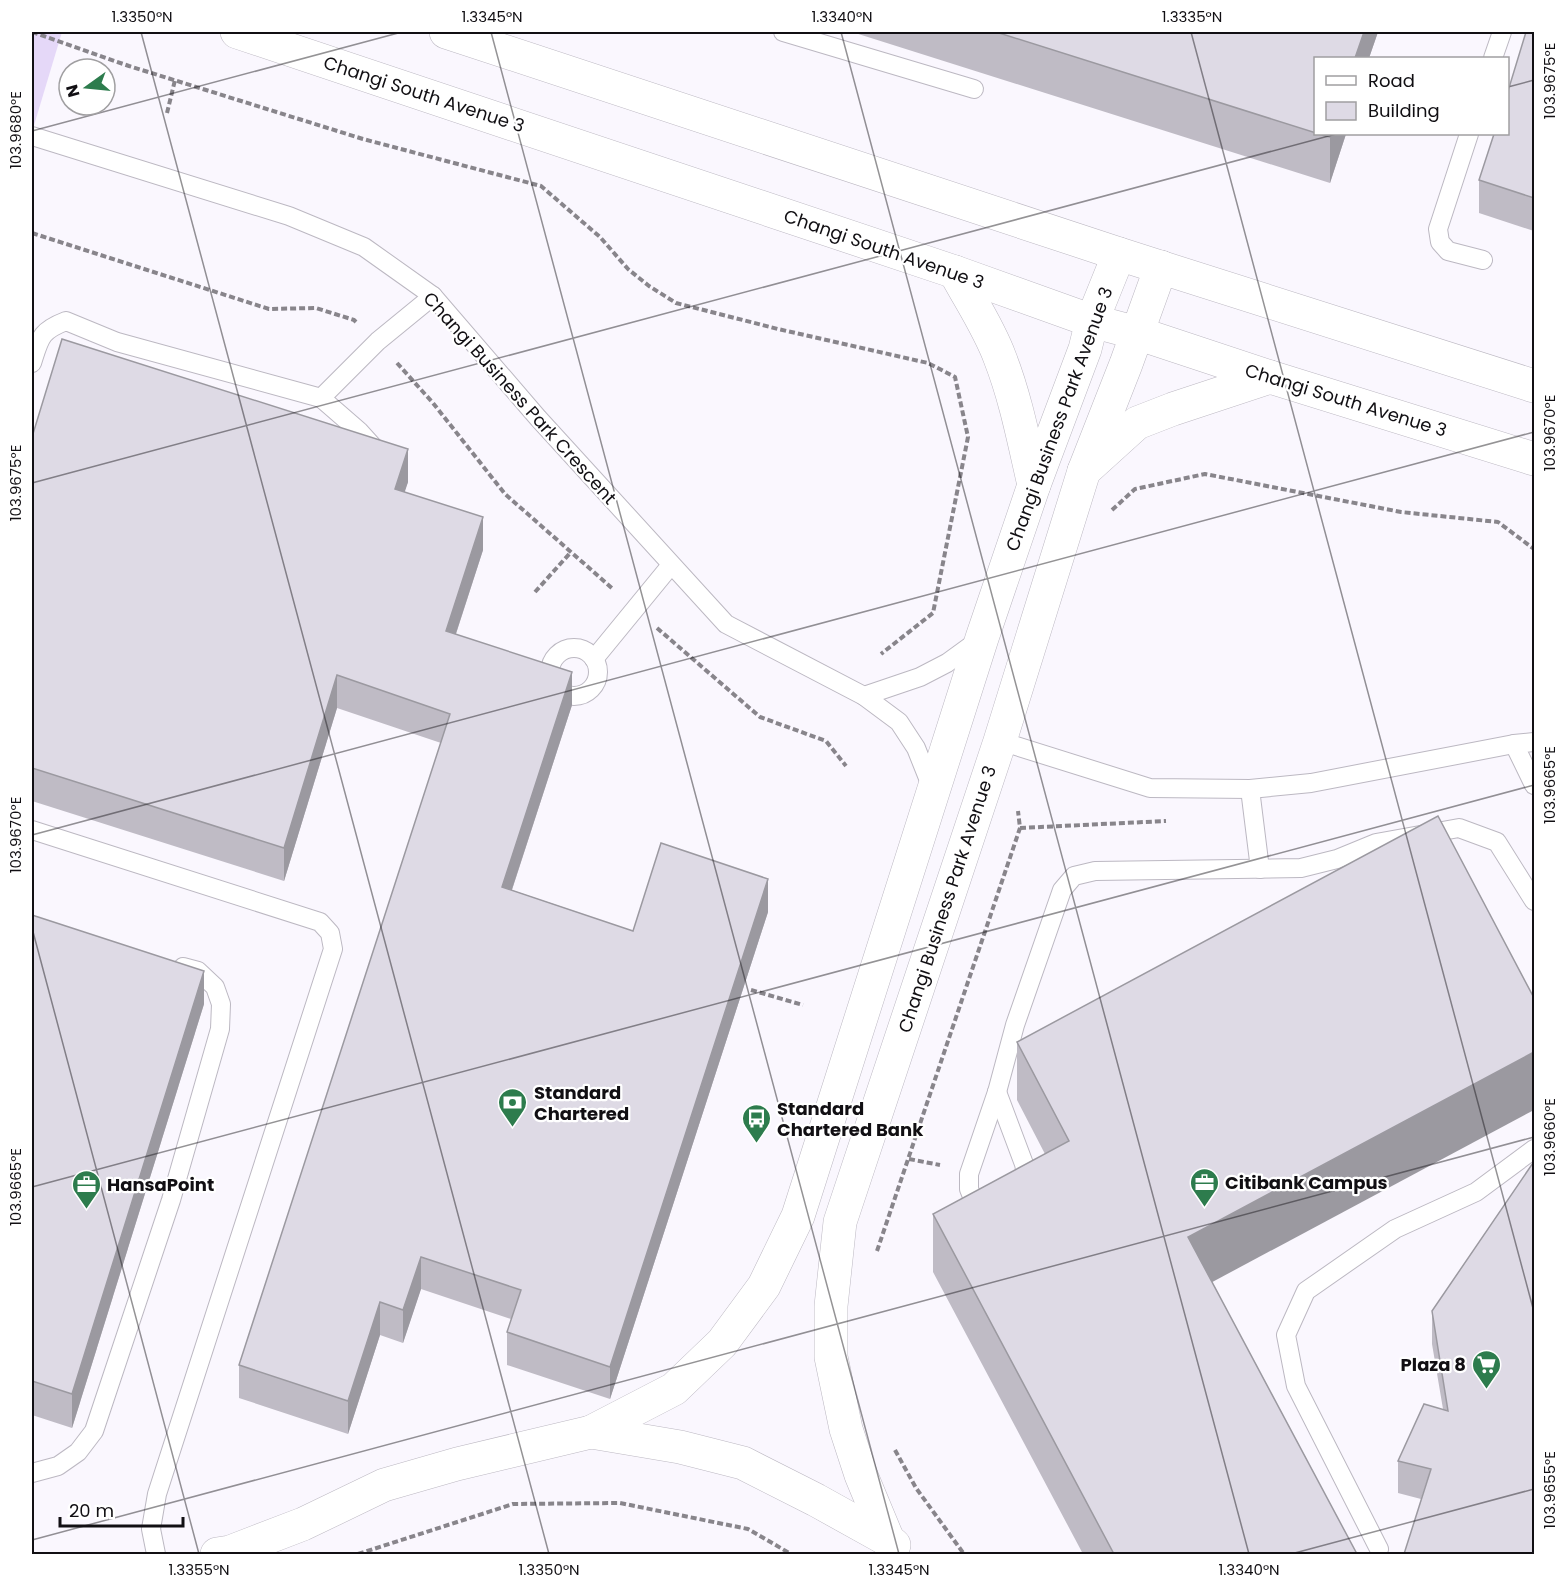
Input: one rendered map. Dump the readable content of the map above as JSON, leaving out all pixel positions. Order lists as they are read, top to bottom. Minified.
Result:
{"streets":{"street":["Changi South Avenue 3","Changi Business Park Avenue 3"],"lane":["Changi Business Park Crescent"]},"crossings":[["Changi South Avenue 3","Changi Business Park Avenue 3"],["Changi Business Park Crescent","Changi Business Park Avenue 3"]],"places":{"bank":["Standard Chartered"],"bus stop":["Standard Chartered Bank"],"office":["Citibank Campus","HansaPoint"],"supermarket":["Plaza 8"]},"legend":["Road","Building"],"scale_bar":"20 m","north":"left","coordinates":["1.3350°N","1.3345°N","1.3340°N","1.3335°N","103.9675°E","103.9680°E","103.9670°E","103.9665°E","103.9660°E","103.9655°E","1.3355°N"]}
